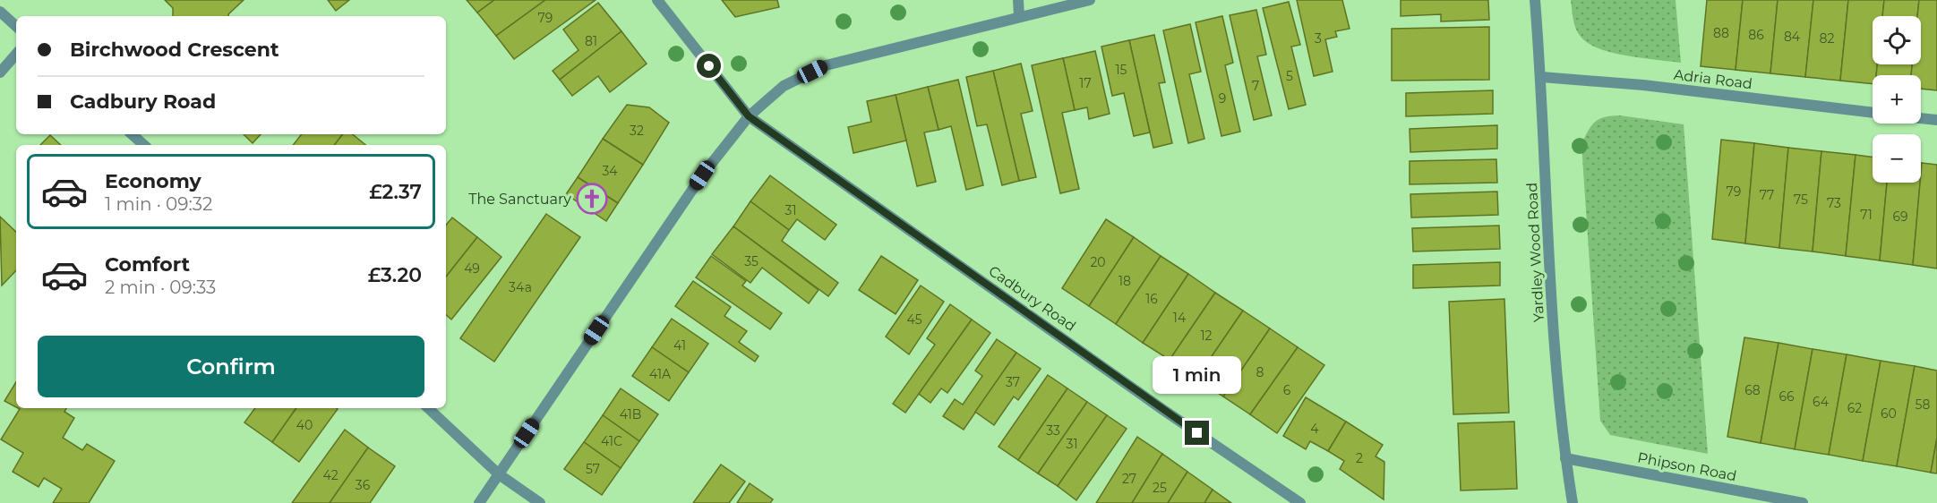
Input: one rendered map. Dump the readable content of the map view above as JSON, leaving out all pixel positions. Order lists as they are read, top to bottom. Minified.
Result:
{"streets":{"street":["Adria Road","Yardley Wood Road","Cadbury Road","Phipson Road"]},"crossings":[["Adria Road","Yardley Wood Road"],["Yardley Wood Road","Phipson Road"]],"places":{"church":["The Sanctuary"]},"house_numbers":["79","88","86","84","3","82","81","15","5","17","7","9","32","34","79","77","75","73","31","71","69","35","20","49","18","34a","16","14","45","12","41","8","41A","37","6","68","66","64","58","62","60","41B","40","4","33","41C","31","2","57","42","27","36","25"],"page":{"map_buttons":["+","−"],"banner":["Birchwood Crescent","Cadbury Road"],"list":[{"name":"Economy","note":"1 min · 09:32","value":"£2.37"},{"name":"Comfort","note":"2 min · 09:33","value":"£3.20"}],"buttons":"Confirm","bubble":"1 min"}}
